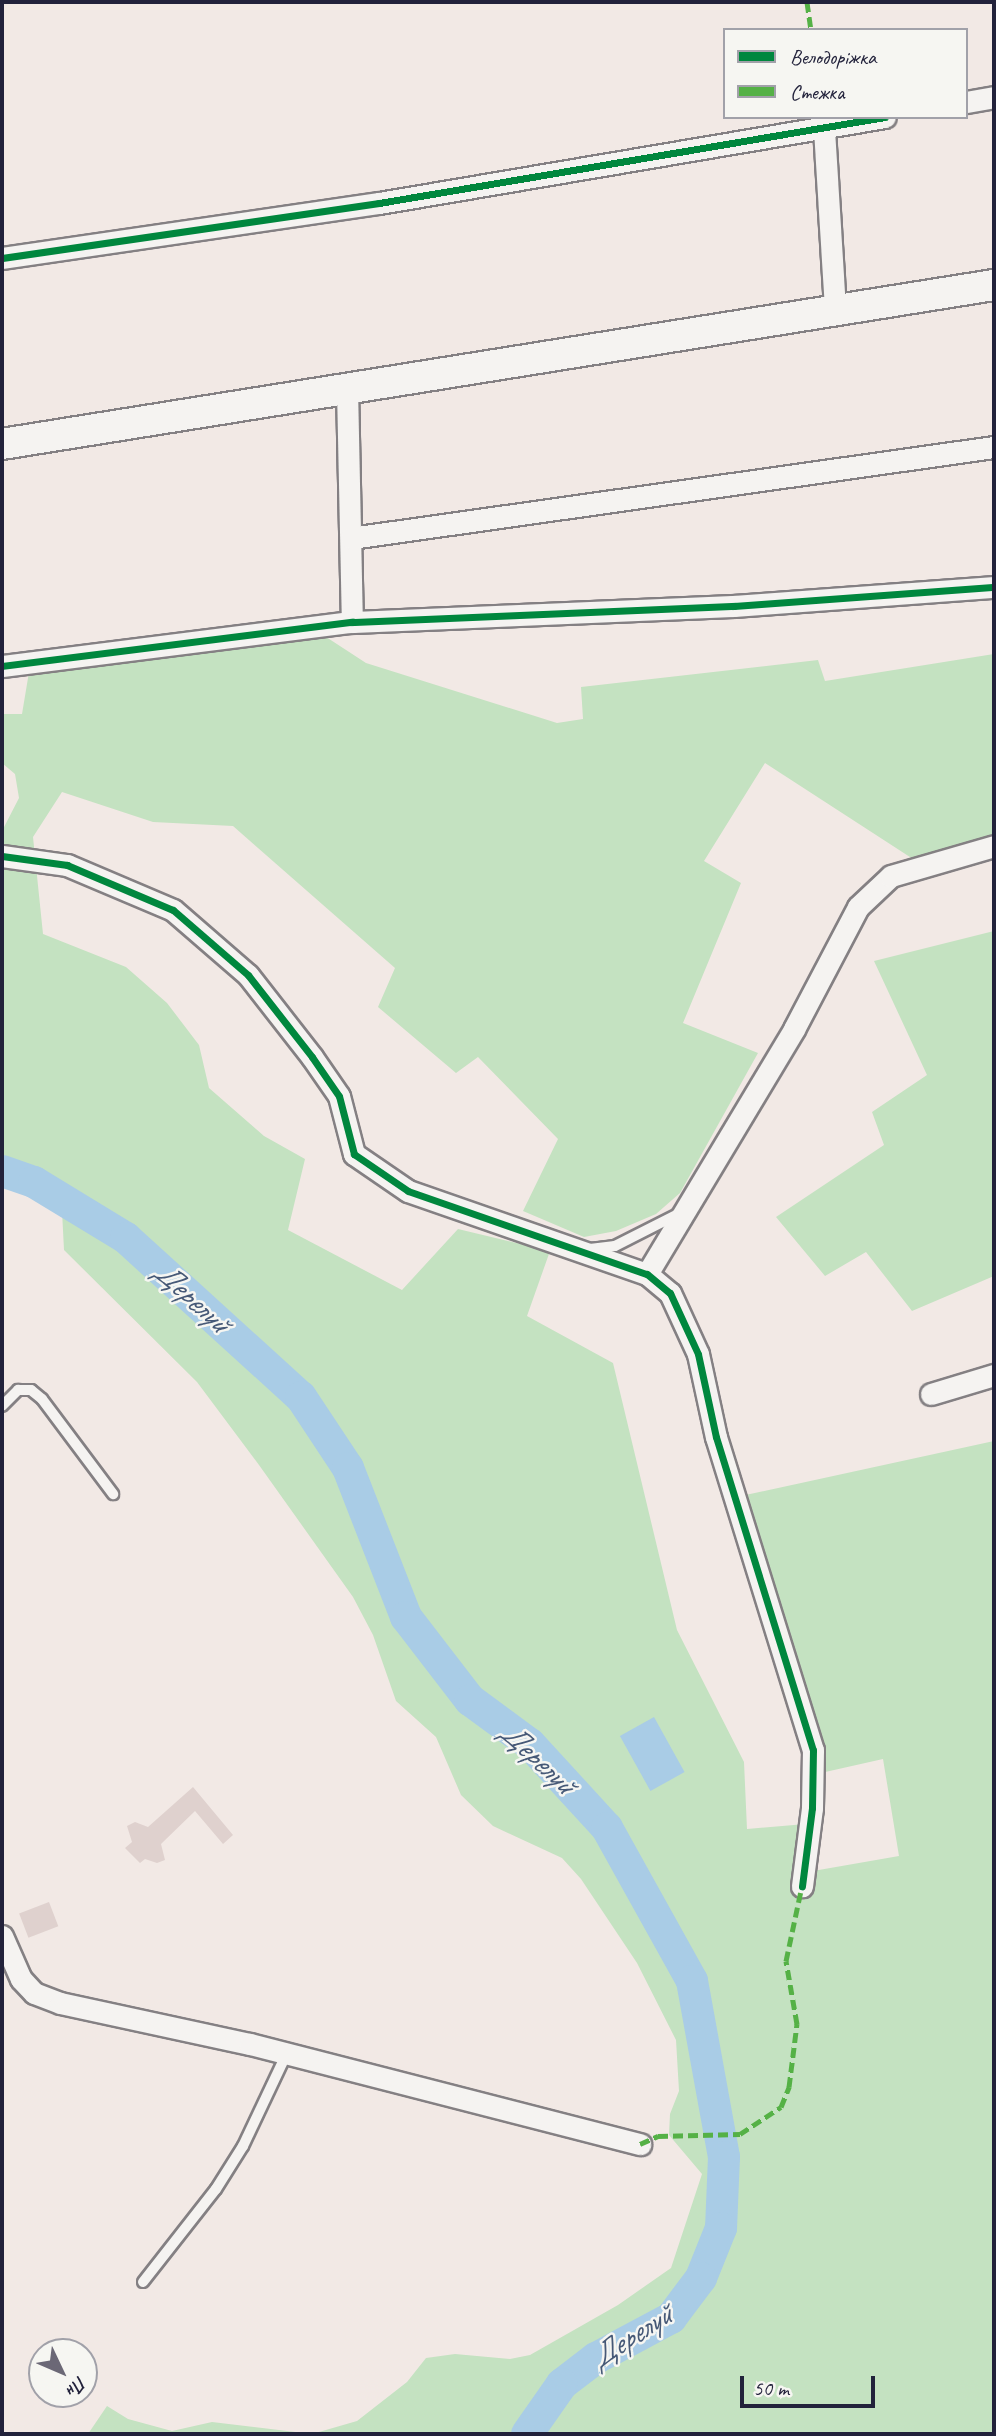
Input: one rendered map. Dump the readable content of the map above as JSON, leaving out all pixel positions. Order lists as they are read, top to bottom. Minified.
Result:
{"water":["Дерелуй"],"legend":["Велодоріжка","Стежка"],"scale_bar":"50 m","north":"bottom right"}
